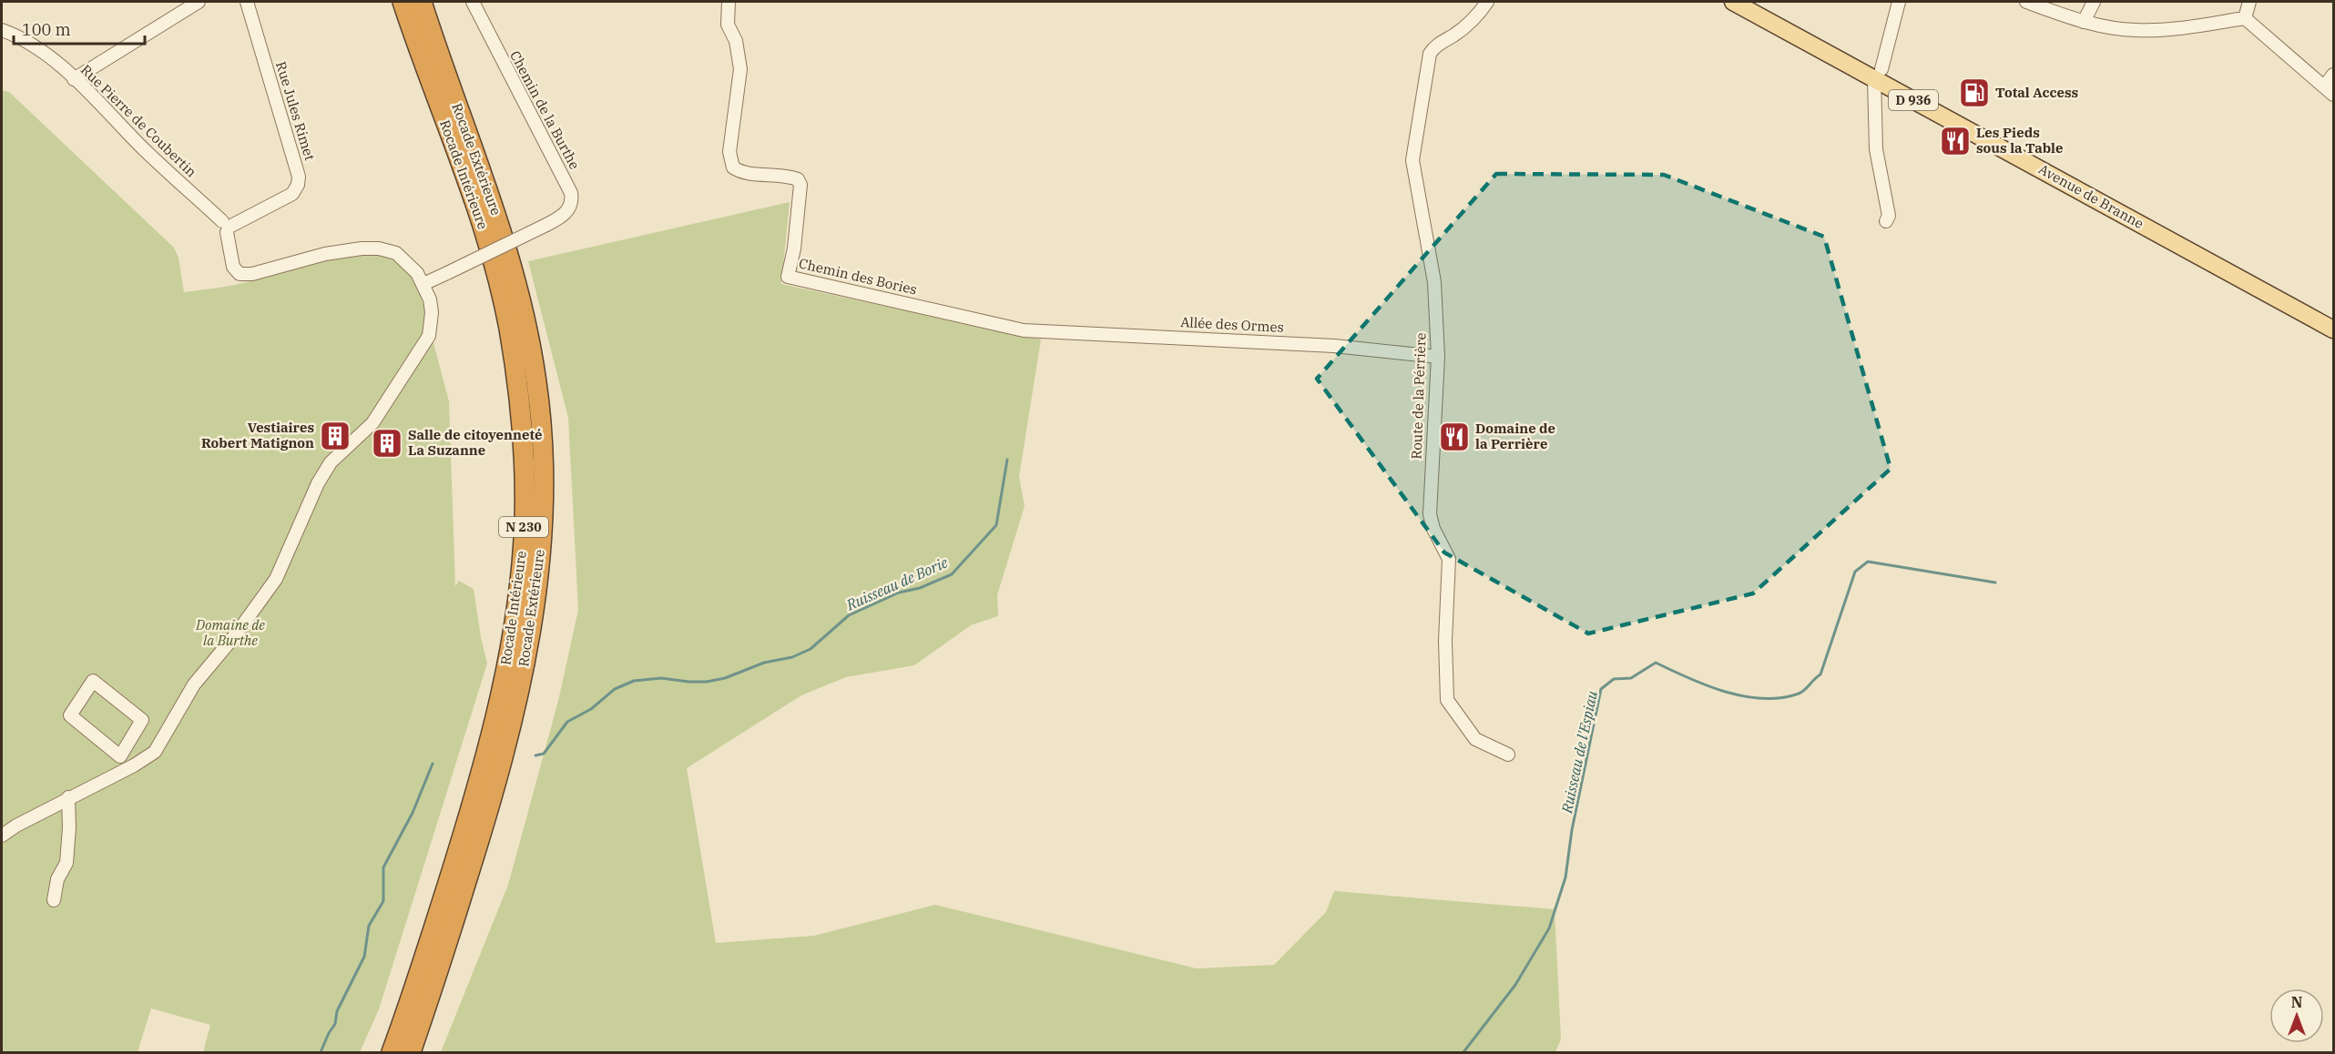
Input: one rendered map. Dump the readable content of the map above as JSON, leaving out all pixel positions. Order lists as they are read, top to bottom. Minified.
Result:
{"streets":{"highway":["Rocade Extérieure","Rocade Intérieure","N 230"],"main road":["D 936","Avenue de Branne"],"street":["Chemin de la Burthe","Rue Jules Rimet","Rue Pierre de Coubertin","Chemin des Bories","Allée des Ormes","Route de la Pérrière"]},"crossings":[["Rue Jules Rimet","Rue Pierre de Coubertin"],["Chemin des Bories","Allée des Ormes"],["Allée des Ormes","Route de la Pérrière"]],"water":["Ruisseau de Borie","Ruisseau de l'Espiau"],"parks":["Domaine de la Burthe"],"places":{"fuel station":["Total Access"],"restaurant":["Les Pieds sous la Table","Domaine de la Perrière"],"building":["Vestiaires Robert Matignon","Salle de citoyenneté La Suzanne"]},"scale_bar":"100 m","north":"top"}
